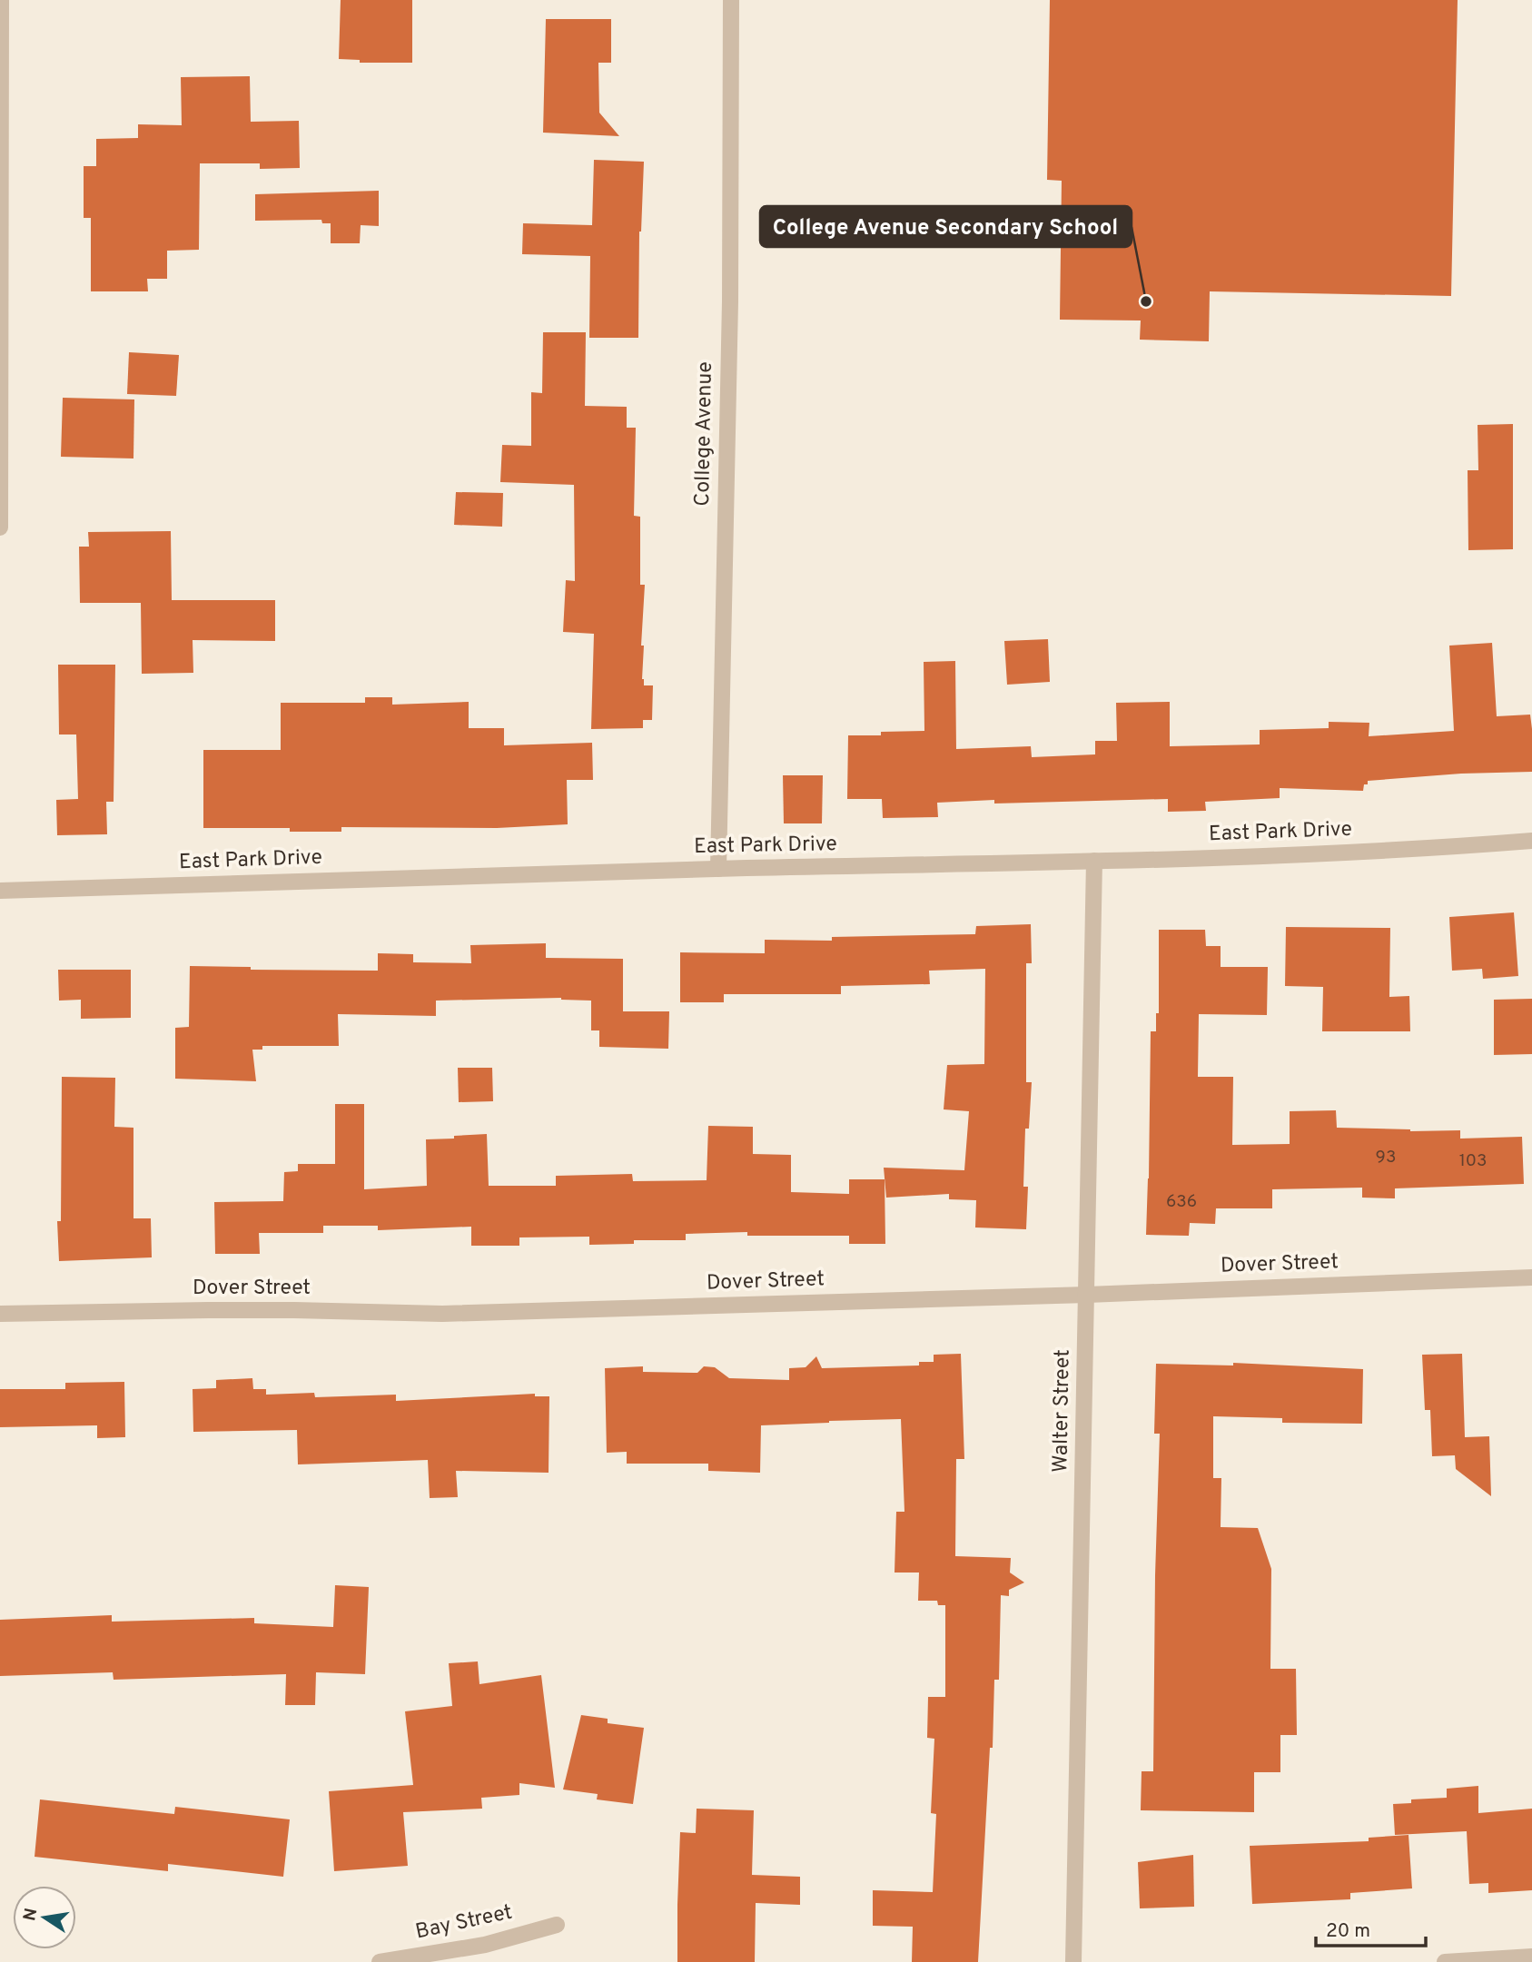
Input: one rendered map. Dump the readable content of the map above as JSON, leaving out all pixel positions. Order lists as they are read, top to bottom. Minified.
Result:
{"streets":{"street":["College Avenue","East Park Drive","Dover Street","Walter Street","Bay Street"]},"crossings":[["College Avenue","East Park Drive"],["East Park Drive","Walter Street"],["Dover Street","Walter Street"]],"places":["College Avenue Secondary School"],"house_numbers":["93","103","636"],"scale_bar":"20 m","north":"left"}
